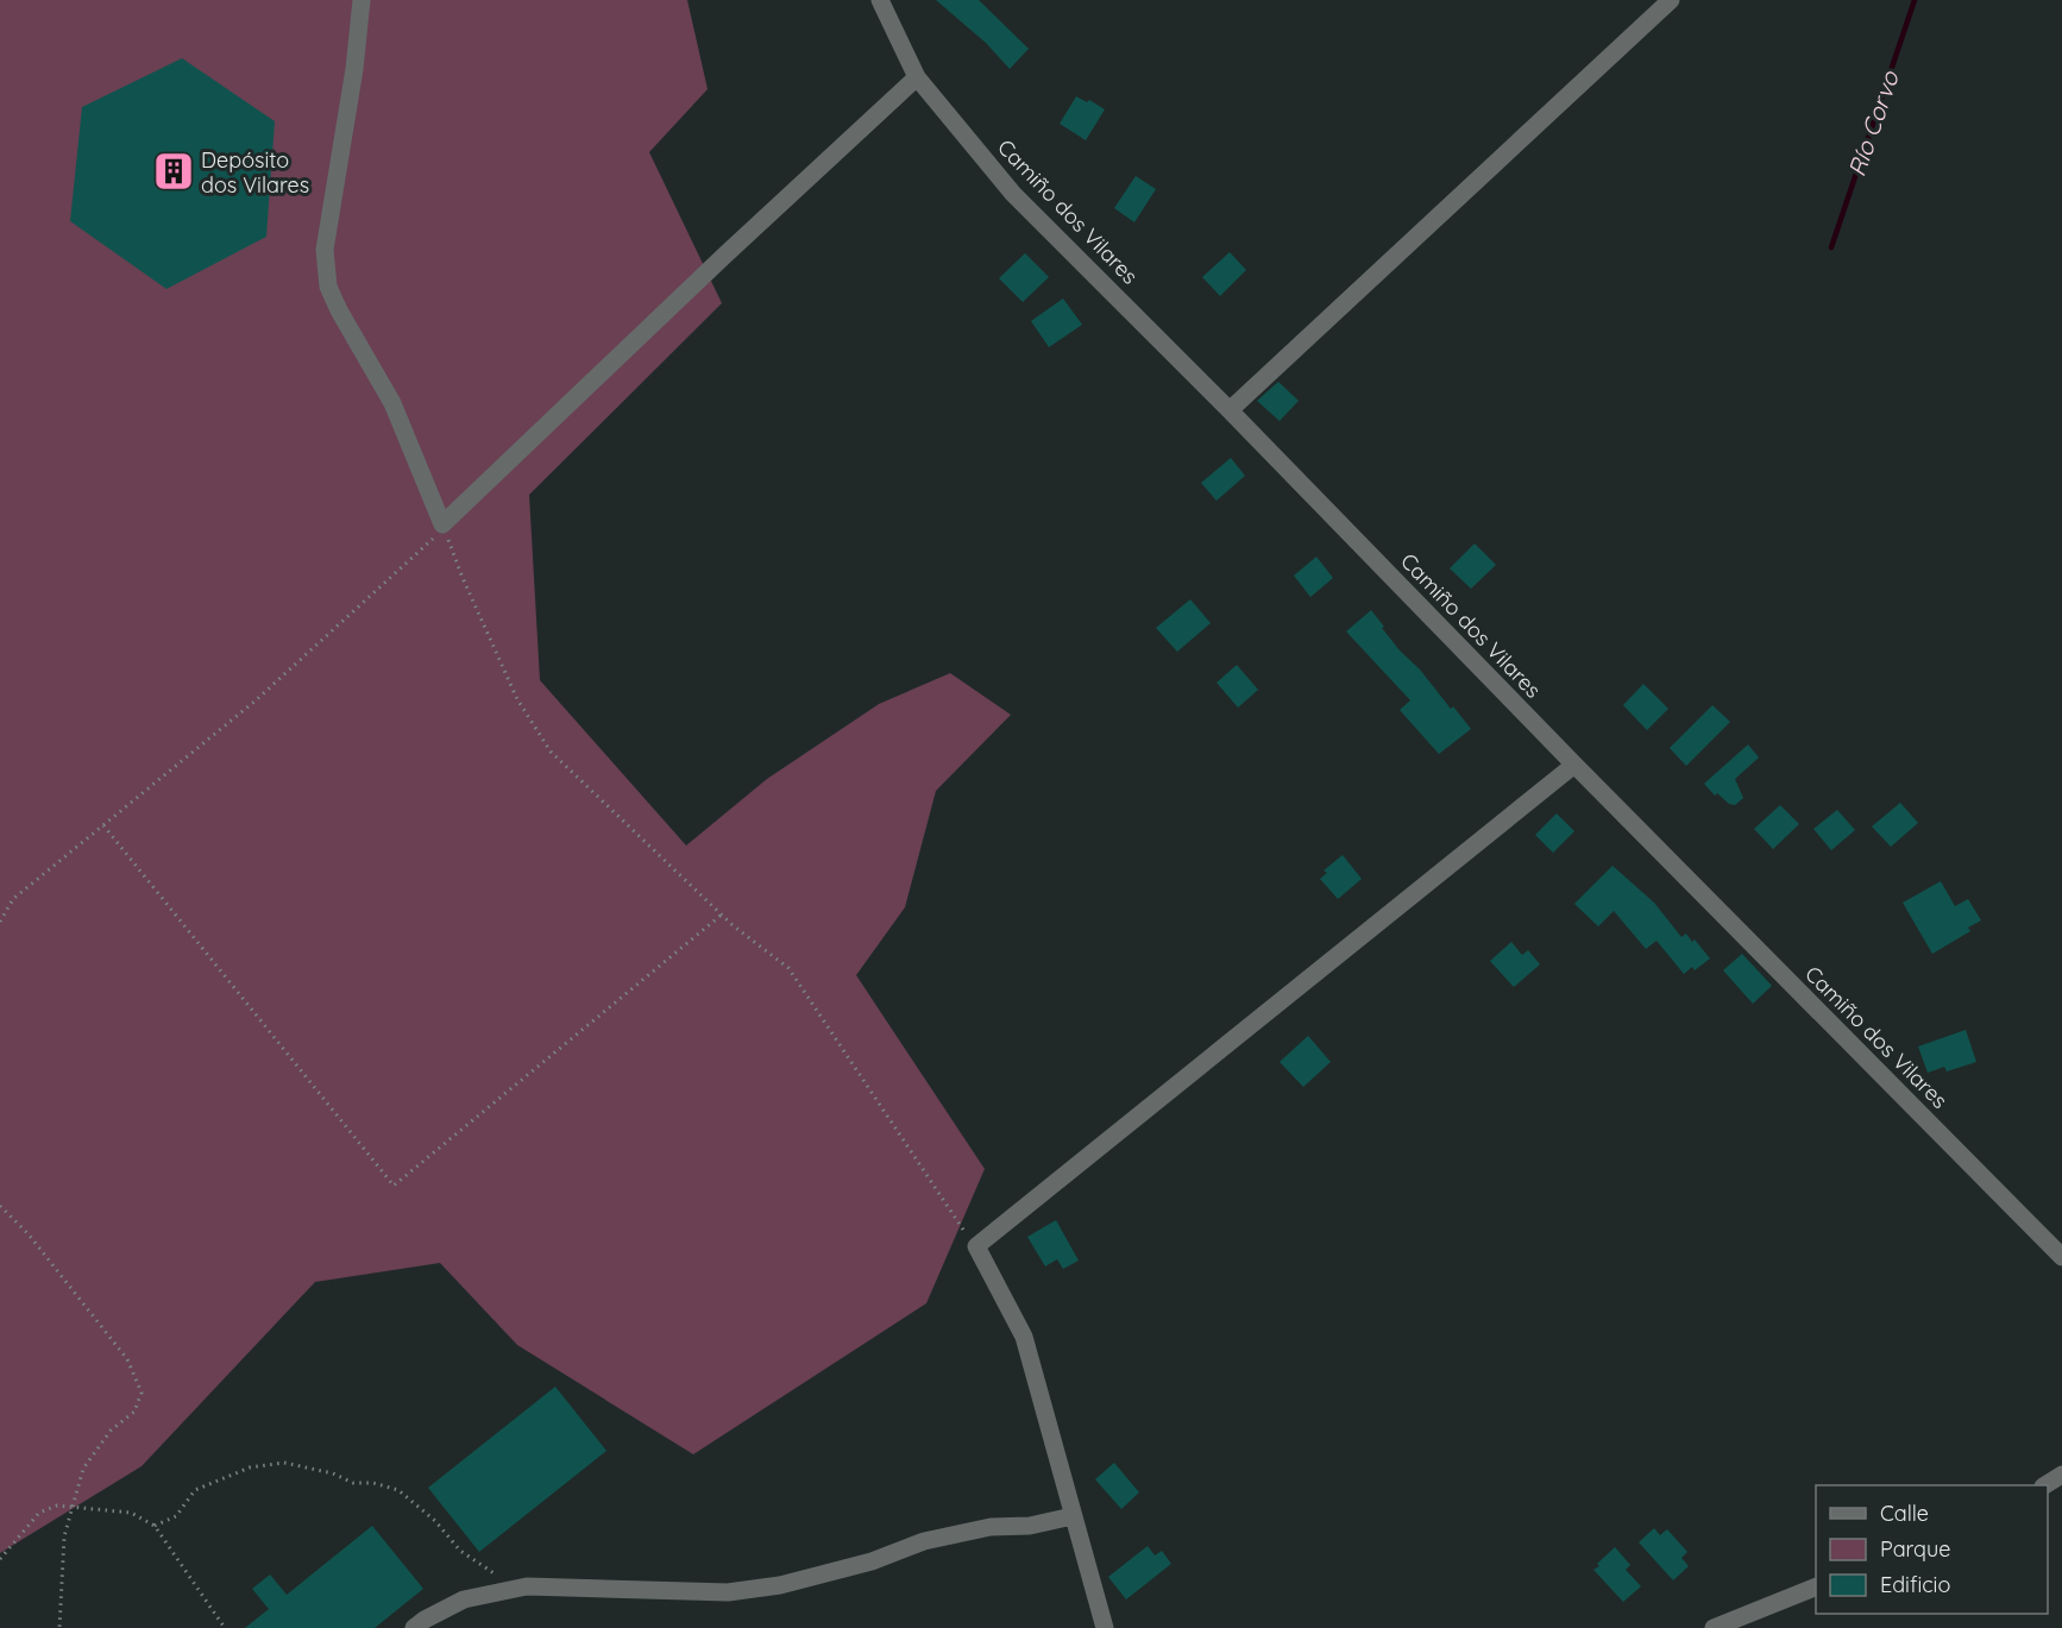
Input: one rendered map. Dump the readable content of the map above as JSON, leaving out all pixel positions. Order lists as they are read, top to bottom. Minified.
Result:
{"streets":{"street":["Camiño dos Vilares"]},"water":["Río Corvo"],"places":{"building":["Depósito dos Vilares"]},"legend":["Calle","Parque","Edificio"]}
